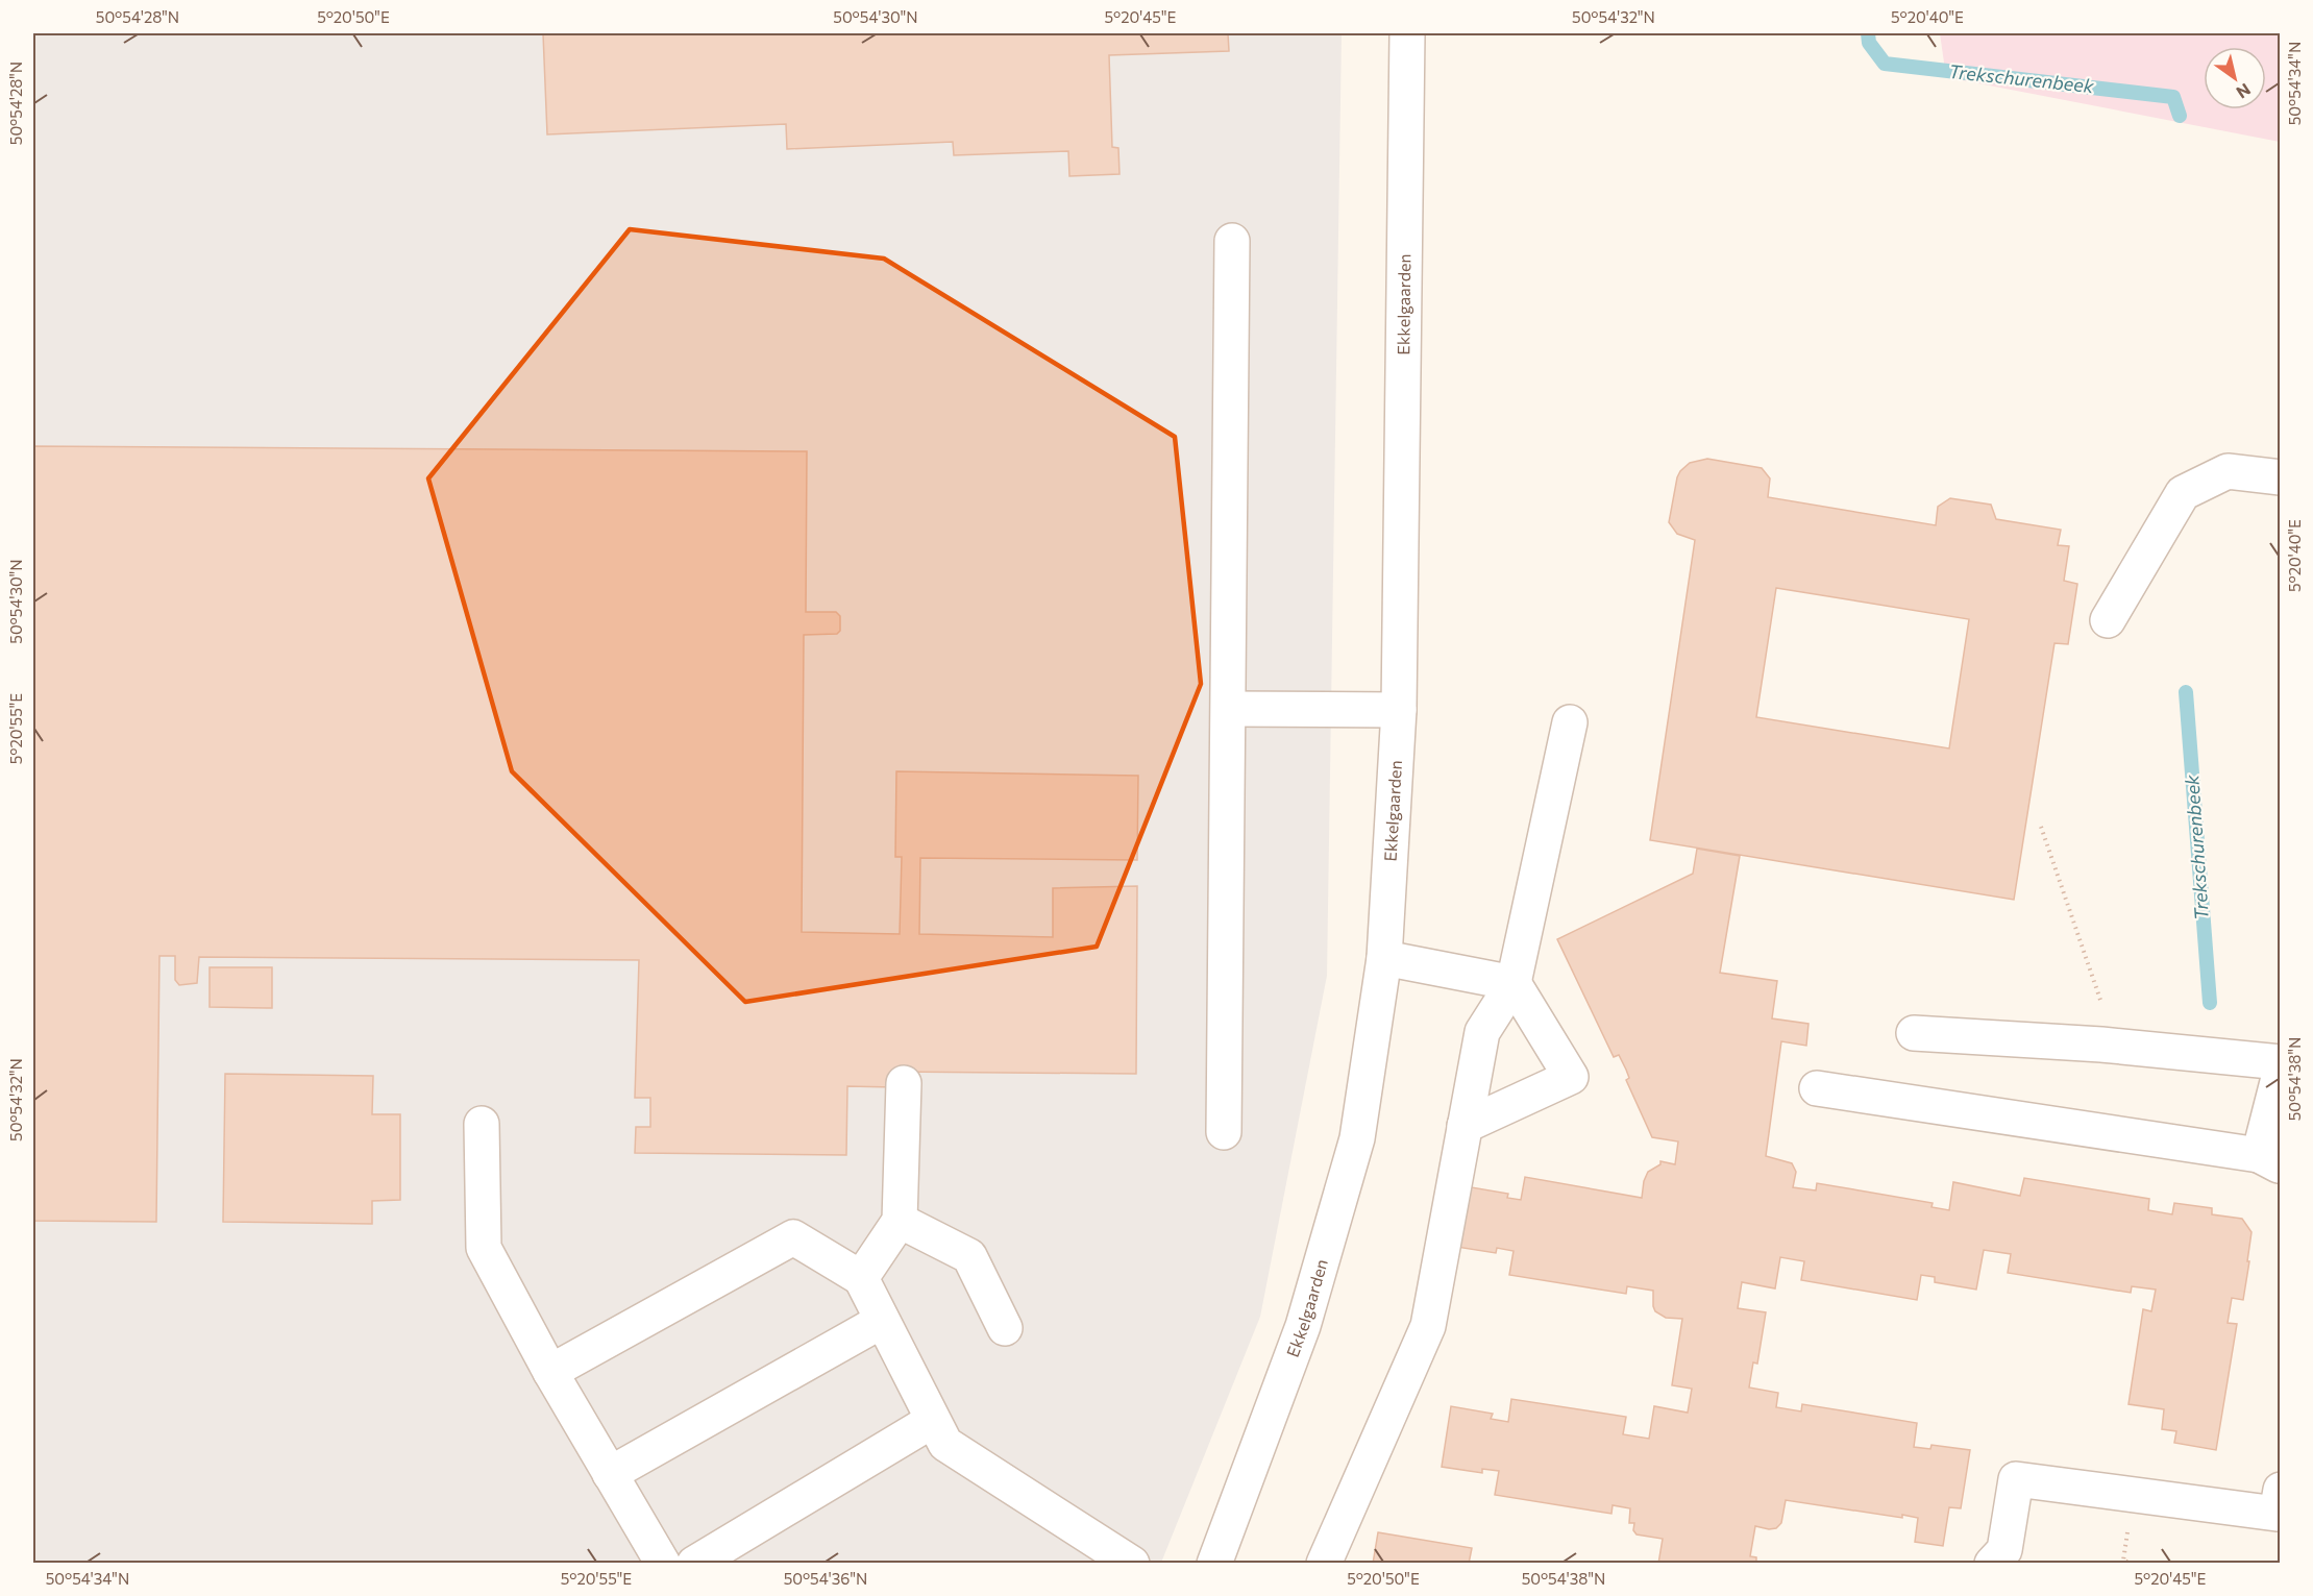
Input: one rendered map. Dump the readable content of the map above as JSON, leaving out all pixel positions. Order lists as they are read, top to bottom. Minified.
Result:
{"streets":{"street":["Ekkelgaarden"]},"water":["Trekschurenbeek"],"north":"bottom right","coordinates":["50°54'28\"N","5°20'50\"E","50°54'30\"N","5°20'45\"E","50°54'32\"N","5°20'40\"E","50°54'34\"N","5°20'55\"E","50°54'38\"N","50°54'36\"N"]}
